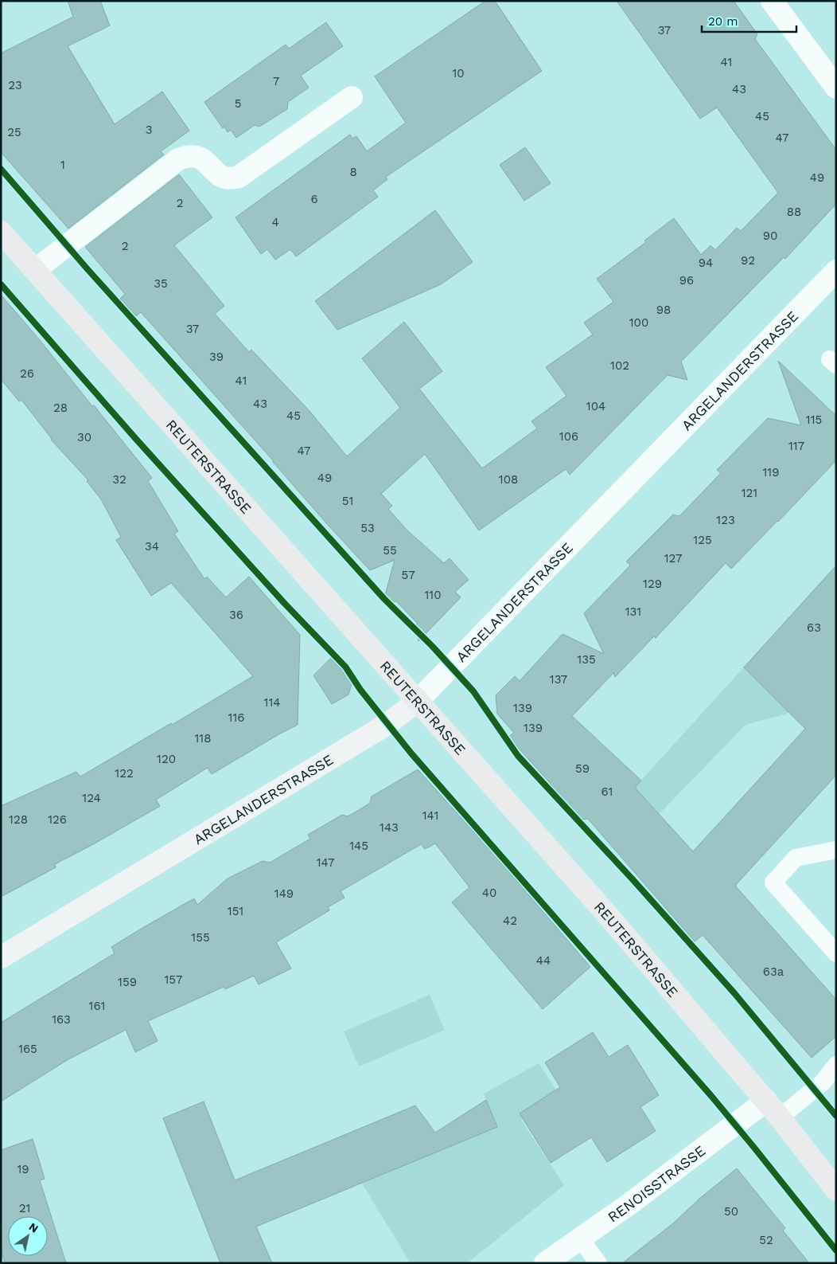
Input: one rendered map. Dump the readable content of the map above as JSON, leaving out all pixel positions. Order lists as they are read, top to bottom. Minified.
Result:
{"streets":{"main road":["REUTERSTRASSE"],"street":["ARGELANDERSTRASSE","RENOISSTRASSE"]},"crossings":[["ARGELANDERSTRASSE","REUTERSTRASSE"],["REUTERSTRASSE","RENOISSTRASSE"]],"house_numbers":["37","41","10","7","23","43","5","45","3","25","47","1","8","49","6","2","88","4","90","2","92","94","96","35","98","100","37","39","102","26","41","43","104","28","45","115","106","30","117","47","119","49","32","108","121","51","123","53","125","34","55","127","57","129","110","131","36","63","135","137","114","139","116","139","118","120","59","122","61","124","141","128","126","143","145","147","40","149","151","42","155","44","63a","157","159","161","163","165","19","21","50","52"],"scale_bar":"20 m","north":"top right"}
